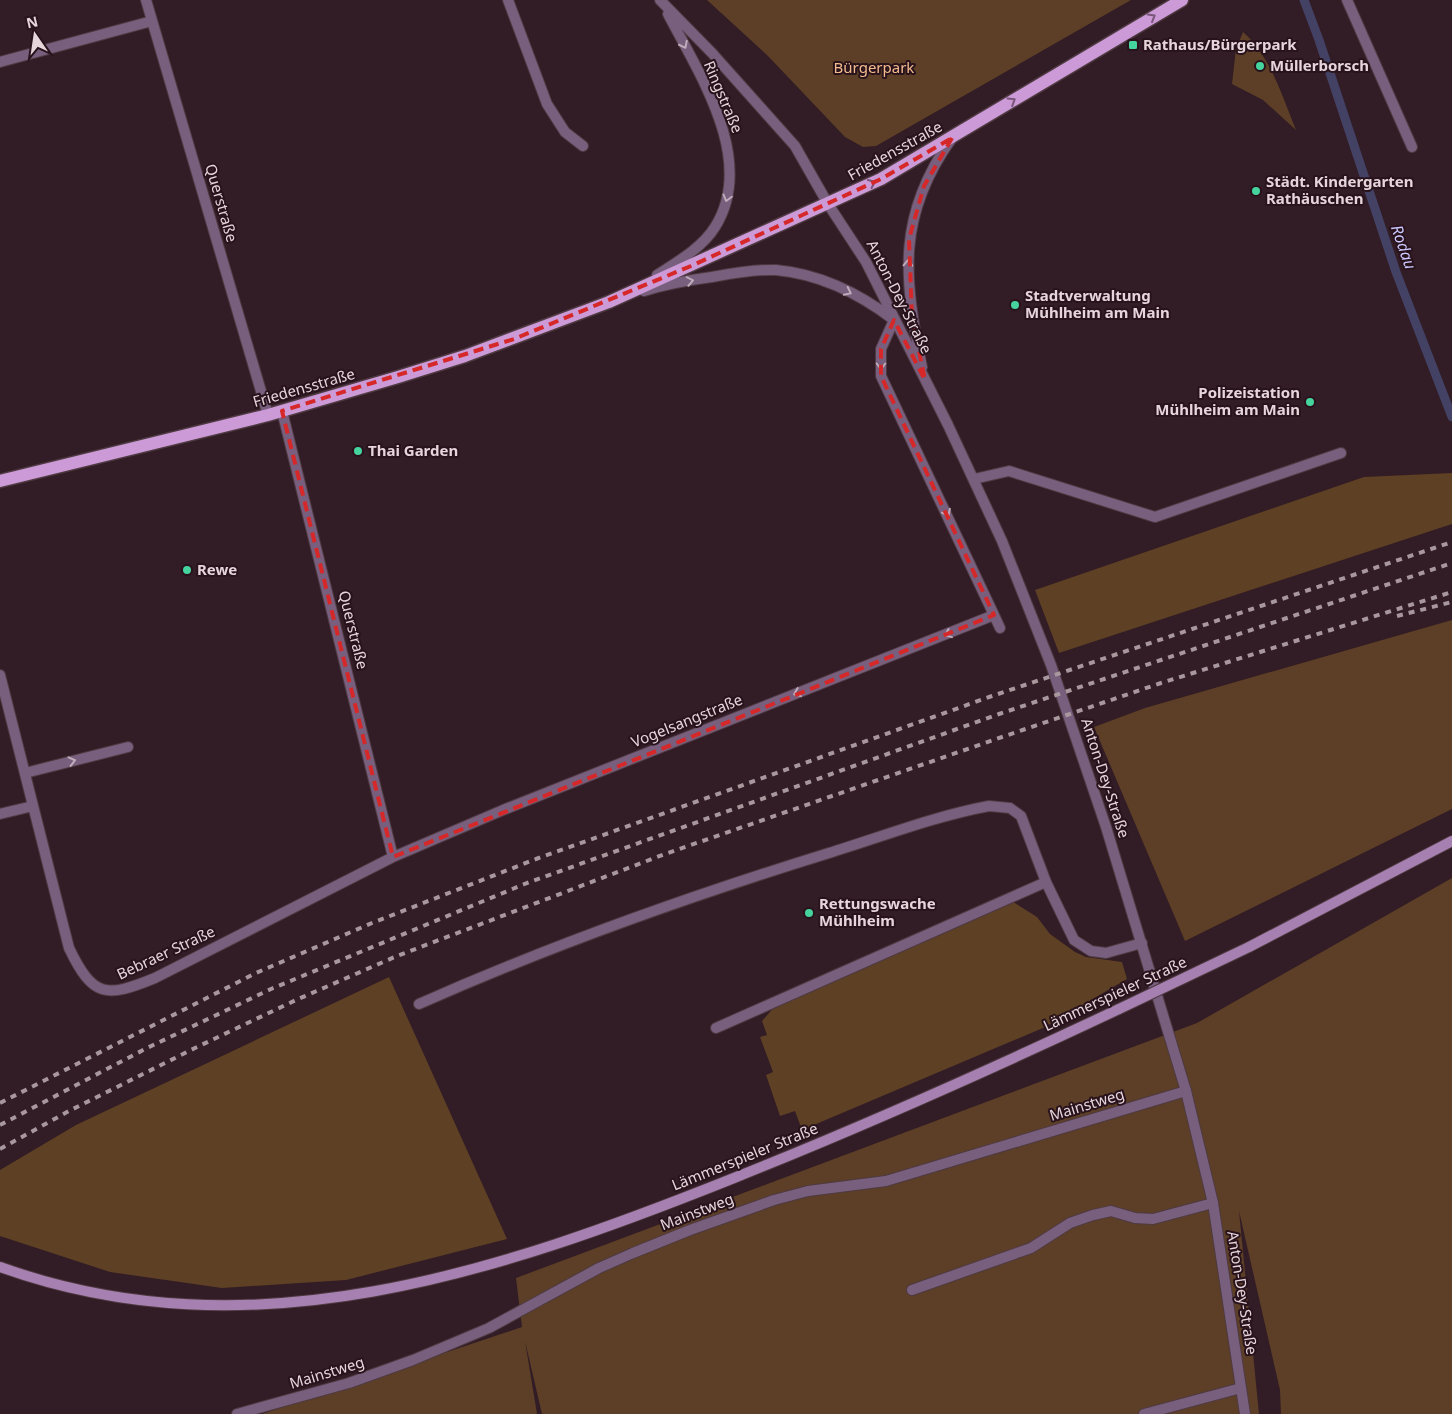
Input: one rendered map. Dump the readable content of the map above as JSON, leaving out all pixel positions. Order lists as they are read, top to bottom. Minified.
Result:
{"streets":{"main road":["Friedensstraße","Lämmerspieler Straße"],"street":["Ringstraße","Querstraße","Anton-Dey-Straße","Vogelsangstraße","Bebraer Straße","Mainstweg"]},"crossings":[["Ringstraße","Friedensstraße"],["Ringstraße","Anton-Dey-Straße"],["Friedensstraße","Querstraße"],["Friedensstraße","Anton-Dey-Straße"],["Querstraße","Vogelsangstraße"],["Querstraße","Bebraer Straße"],["Anton-Dey-Straße","Mainstweg"],["Vogelsangstraße","Bebraer Straße"]],"one_way":["Ringstraße","Vogelsangstraße"],"water":["Rodau"],"parks":["Bürgerpark"],"places":{"transit":["Rathaus/Bürgerpark"],"other":["Müllerborsch","Städt. Kindergarten Rathäuschen","Stadtverwaltung Mühlheim am Main","Polizeistation Mühlheim am Main","Thai Garden","Rewe","Rettungswache Mühlheim"]},"north":"top"}
